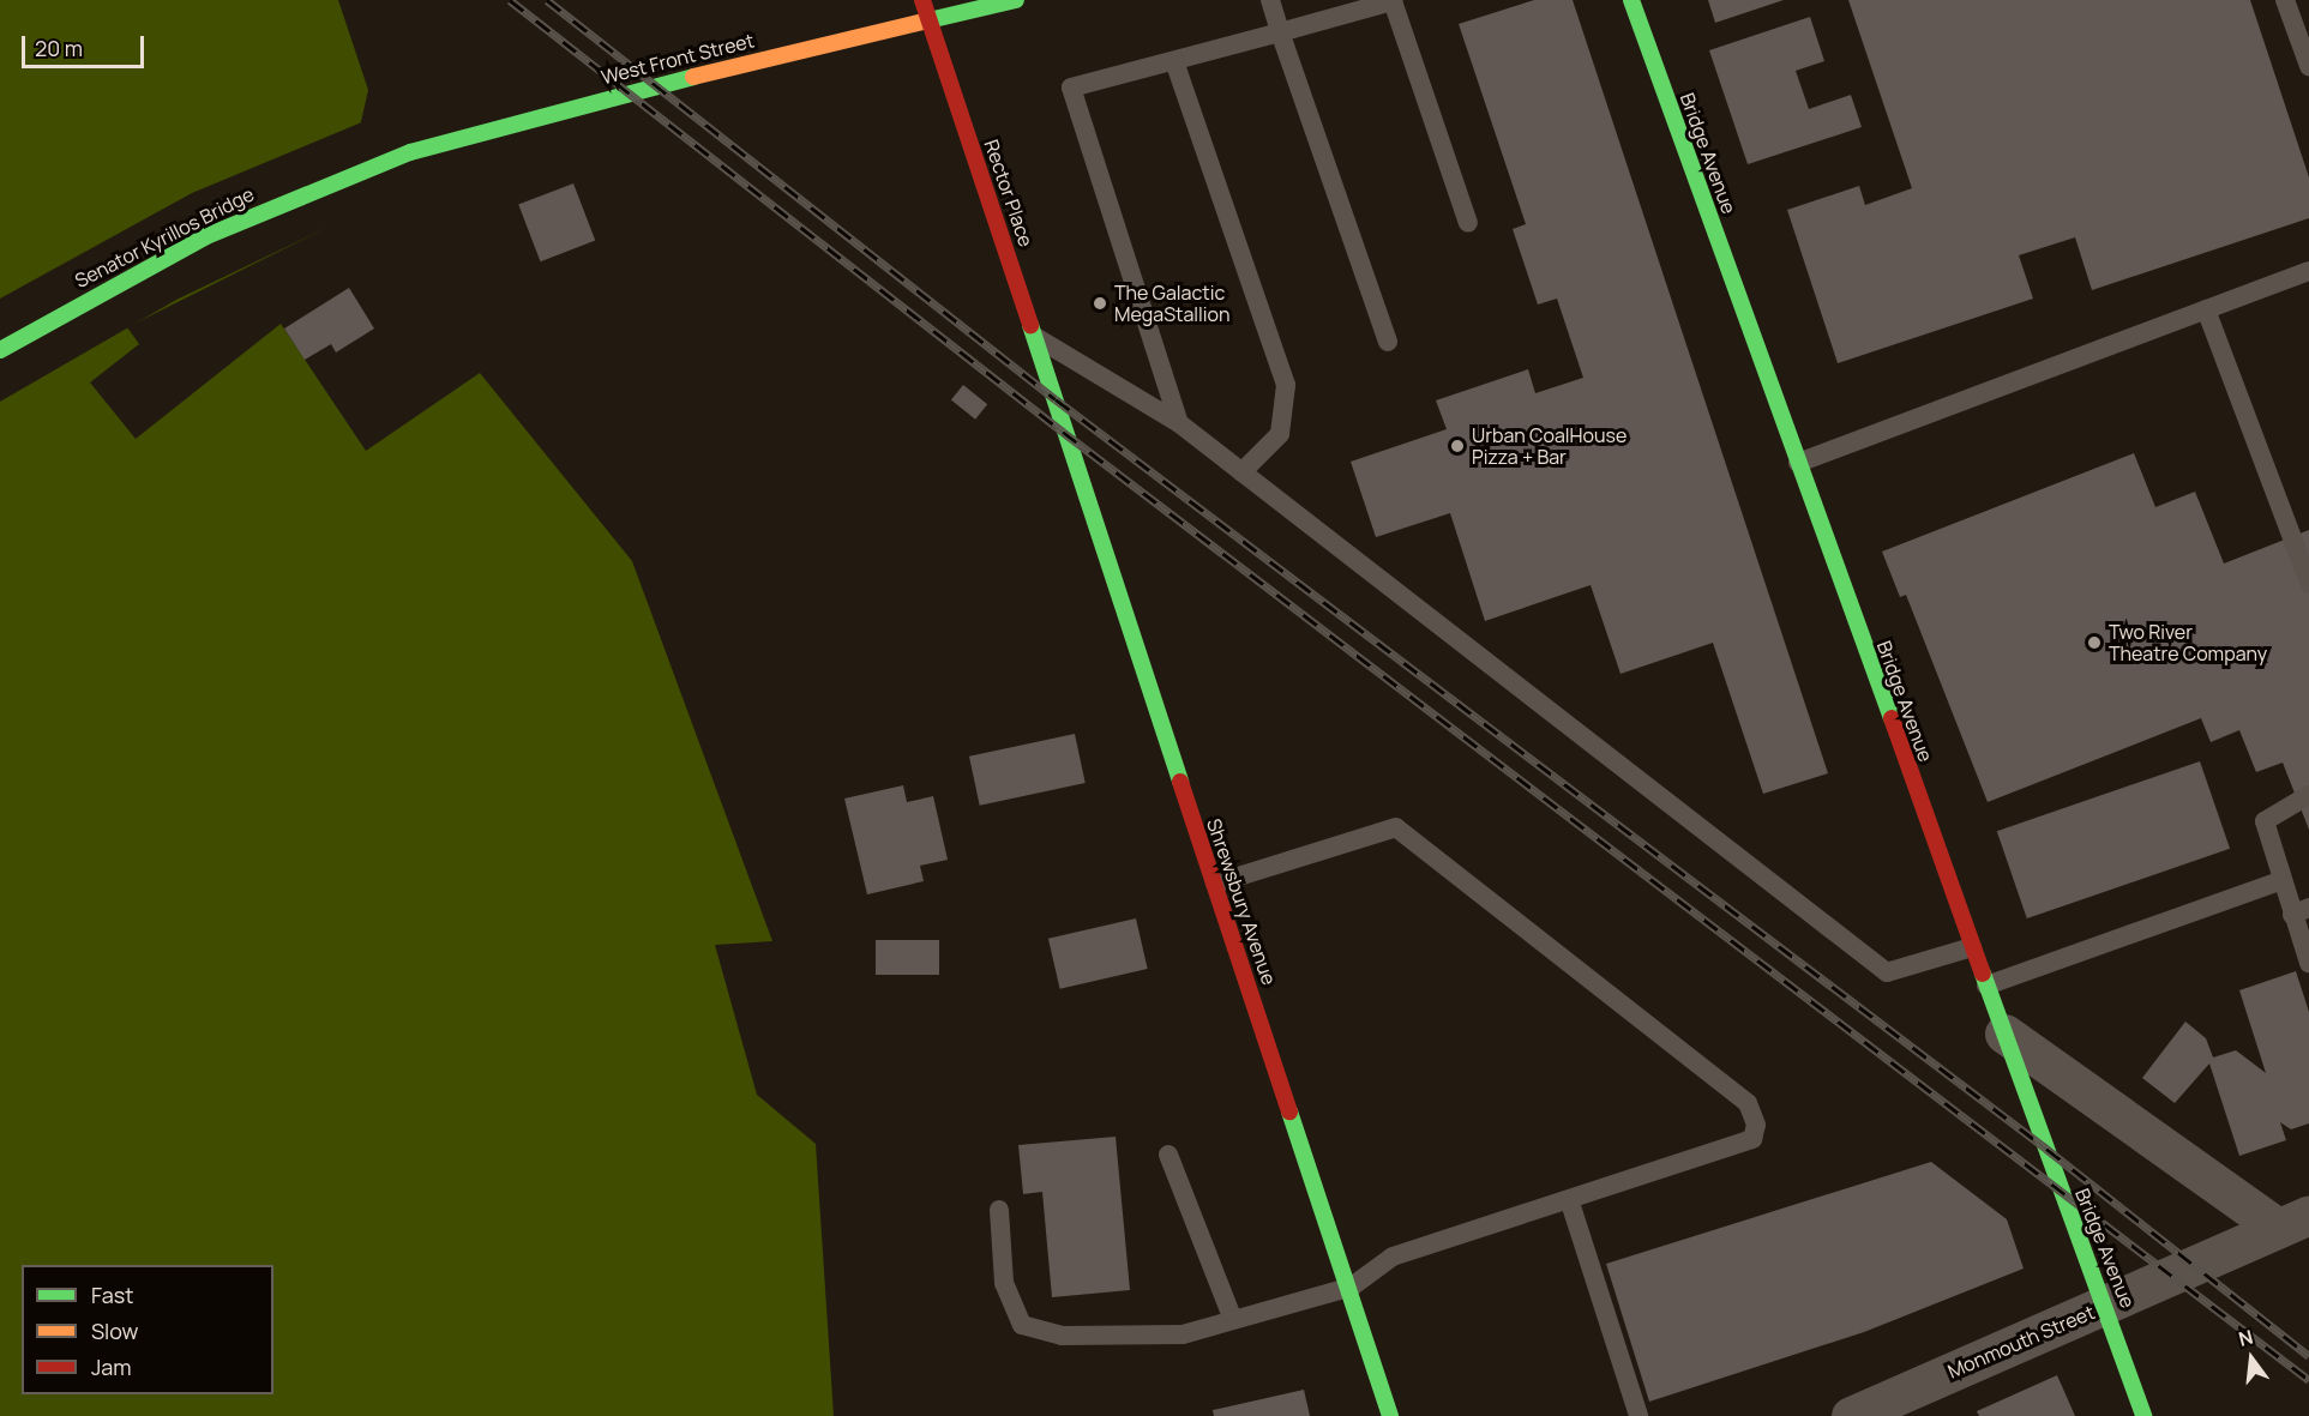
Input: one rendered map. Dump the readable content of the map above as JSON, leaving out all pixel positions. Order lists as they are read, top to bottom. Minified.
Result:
{"streets":{"main road":["West Front Street","Bridge Avenue","Rector Place","Senator Kyrillos Bridge","Shrewsbury Avenue"],"street":["Monmouth Street"]},"crossings":[["West Front Street","Rector Place"],["West Front Street","Senator Kyrillos Bridge"],["Bridge Avenue","Monmouth Street"],["Rector Place","Shrewsbury Avenue"]],"places":["The Galactic MegaStallion","Urban CoalHouse Pizza + Bar","Two River Theatre Company"],"legend":["Fast","Slow","Jam"],"scale_bar":"20 m","north":"top"}
